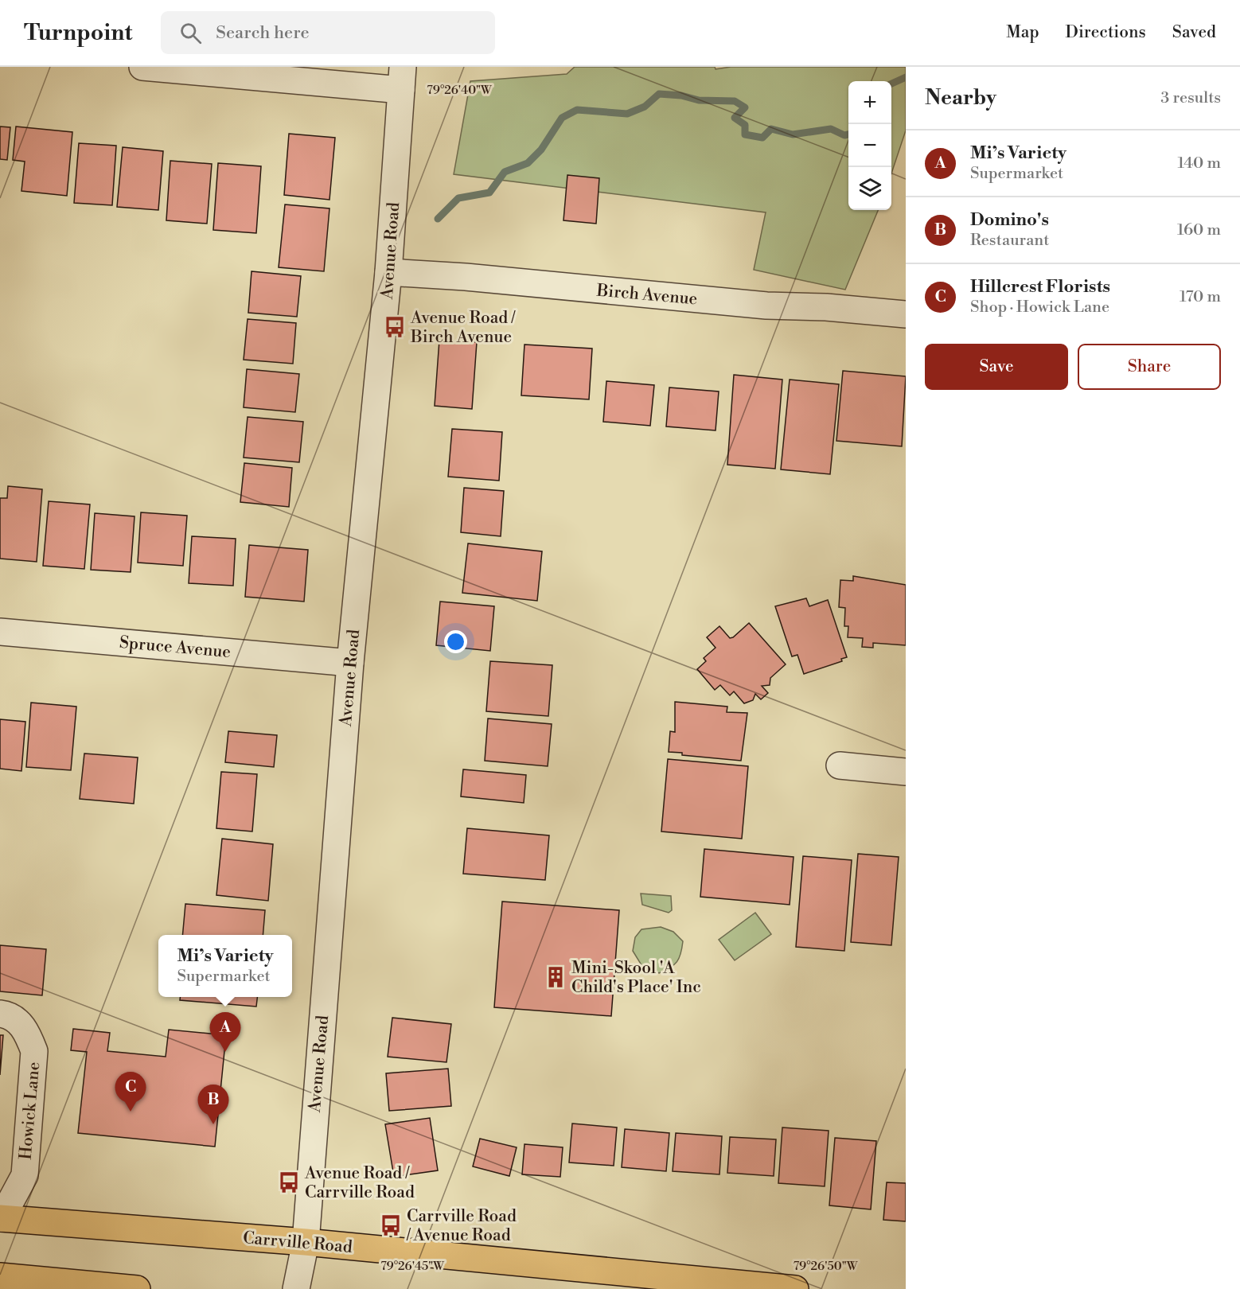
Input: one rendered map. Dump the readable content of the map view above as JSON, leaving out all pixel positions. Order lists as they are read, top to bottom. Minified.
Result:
{"streets":{"main road":["Carrville Road"],"street":["Avenue Road","Birch Avenue","Spruce Avenue","Howick Lane"]},"crossings":[["Avenue Road","Birch Avenue"],["Avenue Road","Spruce Avenue"],["Avenue Road","Carrville Road"],["Howick Lane","Carrville Road"]],"places":{"bus stop":["Avenue Road / Birch Avenue","Avenue Road / Carrville Road","Carrville Road / Avenue Road"],"building":["Mini-Skool 'A Child's Place' Inc"]},"page":{"header":"Turnpoint","search":"Search here","nav":["Map","Directions","Saved"],"heading":["Nearby","3 results"],"map_buttons":["+","−"],"list":[{"mark":"A","name":"Mi’s Variety","note":"Supermarket","value":"140 m"},{"mark":"B","name":"Domino's","note":"Restaurant","value":"160 m"},{"mark":"C","name":"Hillcrest Florists","note":"Shop · Howick Lane","value":"170 m"}],"buttons":["Save","Share"],"popup":["Mi’s Variety","Supermarket"],"pins":["A","C","B"]},"coordinates":["79°26'40\"W","79°26'45\"W","79°26'50\"W"]}
